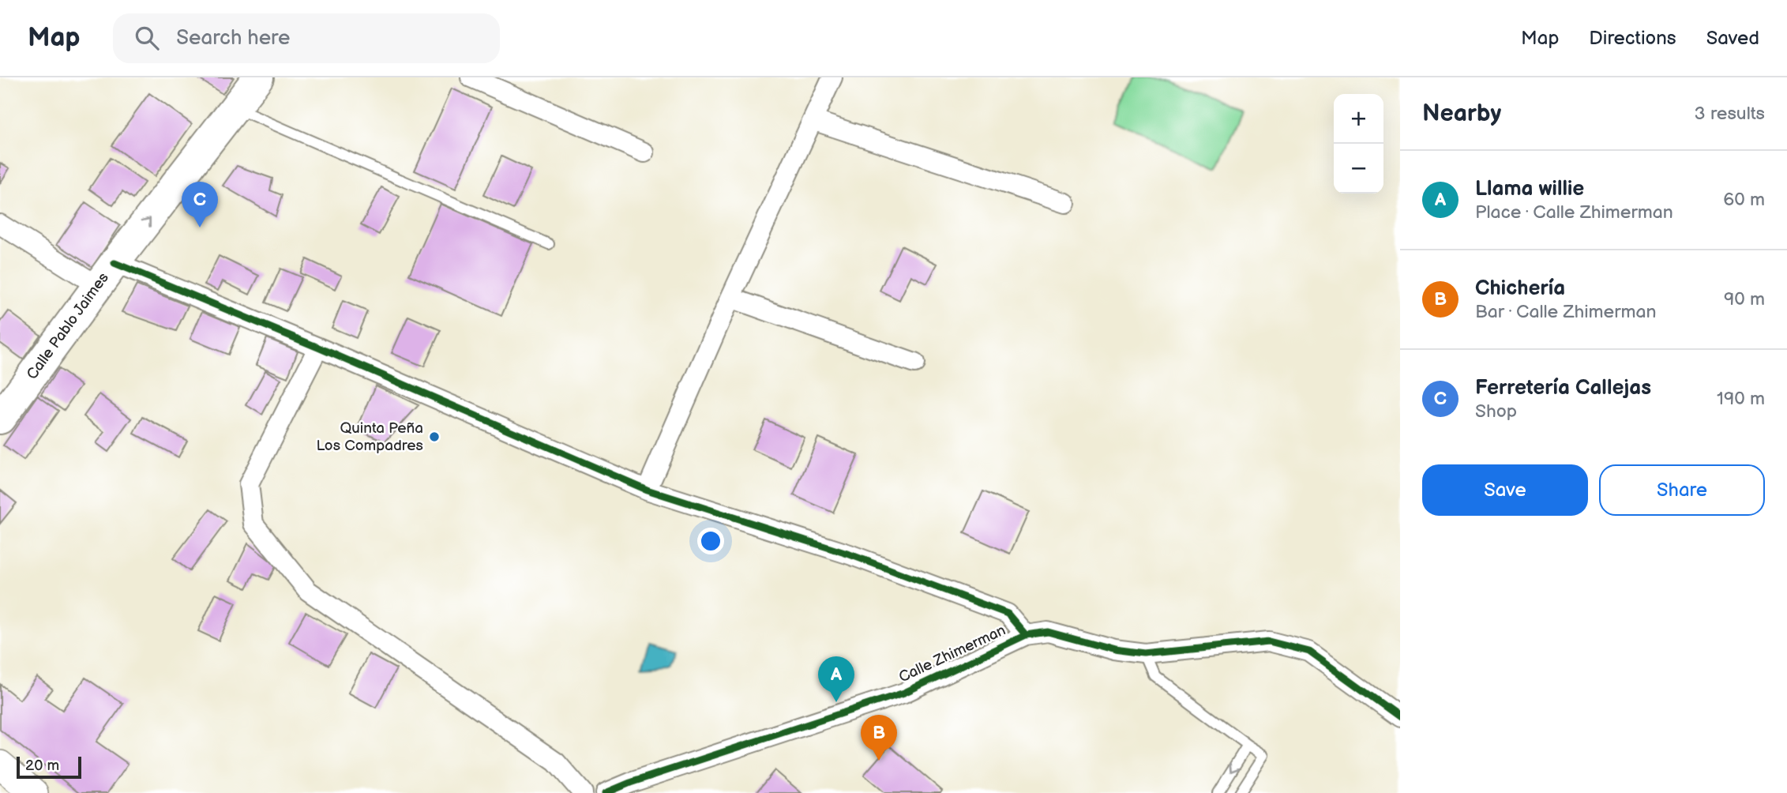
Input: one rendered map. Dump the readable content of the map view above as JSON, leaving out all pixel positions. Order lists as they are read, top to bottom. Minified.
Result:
{"streets":{"main road":["Calle Pablo Jaimes"],"street":["Calle Zhimerman"]},"one_way":["Calle Pablo Jaimes"],"places":["Quinta Peña Los Compadres"],"scale_bar":"20 m","page":{"header":"Map","search":"Search here","nav":["Map","Directions","Saved"],"heading":["Nearby","3 results"],"map_buttons":["+","−"],"list":[{"mark":"A","name":"Llama willie","note":"Place · Calle Zhimerman","value":"60 m"},{"mark":"B","name":"Chichería","note":"Bar · Calle Zhimerman","value":"90 m"},{"mark":"C","name":"Ferretería Callejas","note":"Shop","value":"190 m"}],"pins":["C","A","B"],"buttons":["Save","Share"],"scale":"20 m"}}
